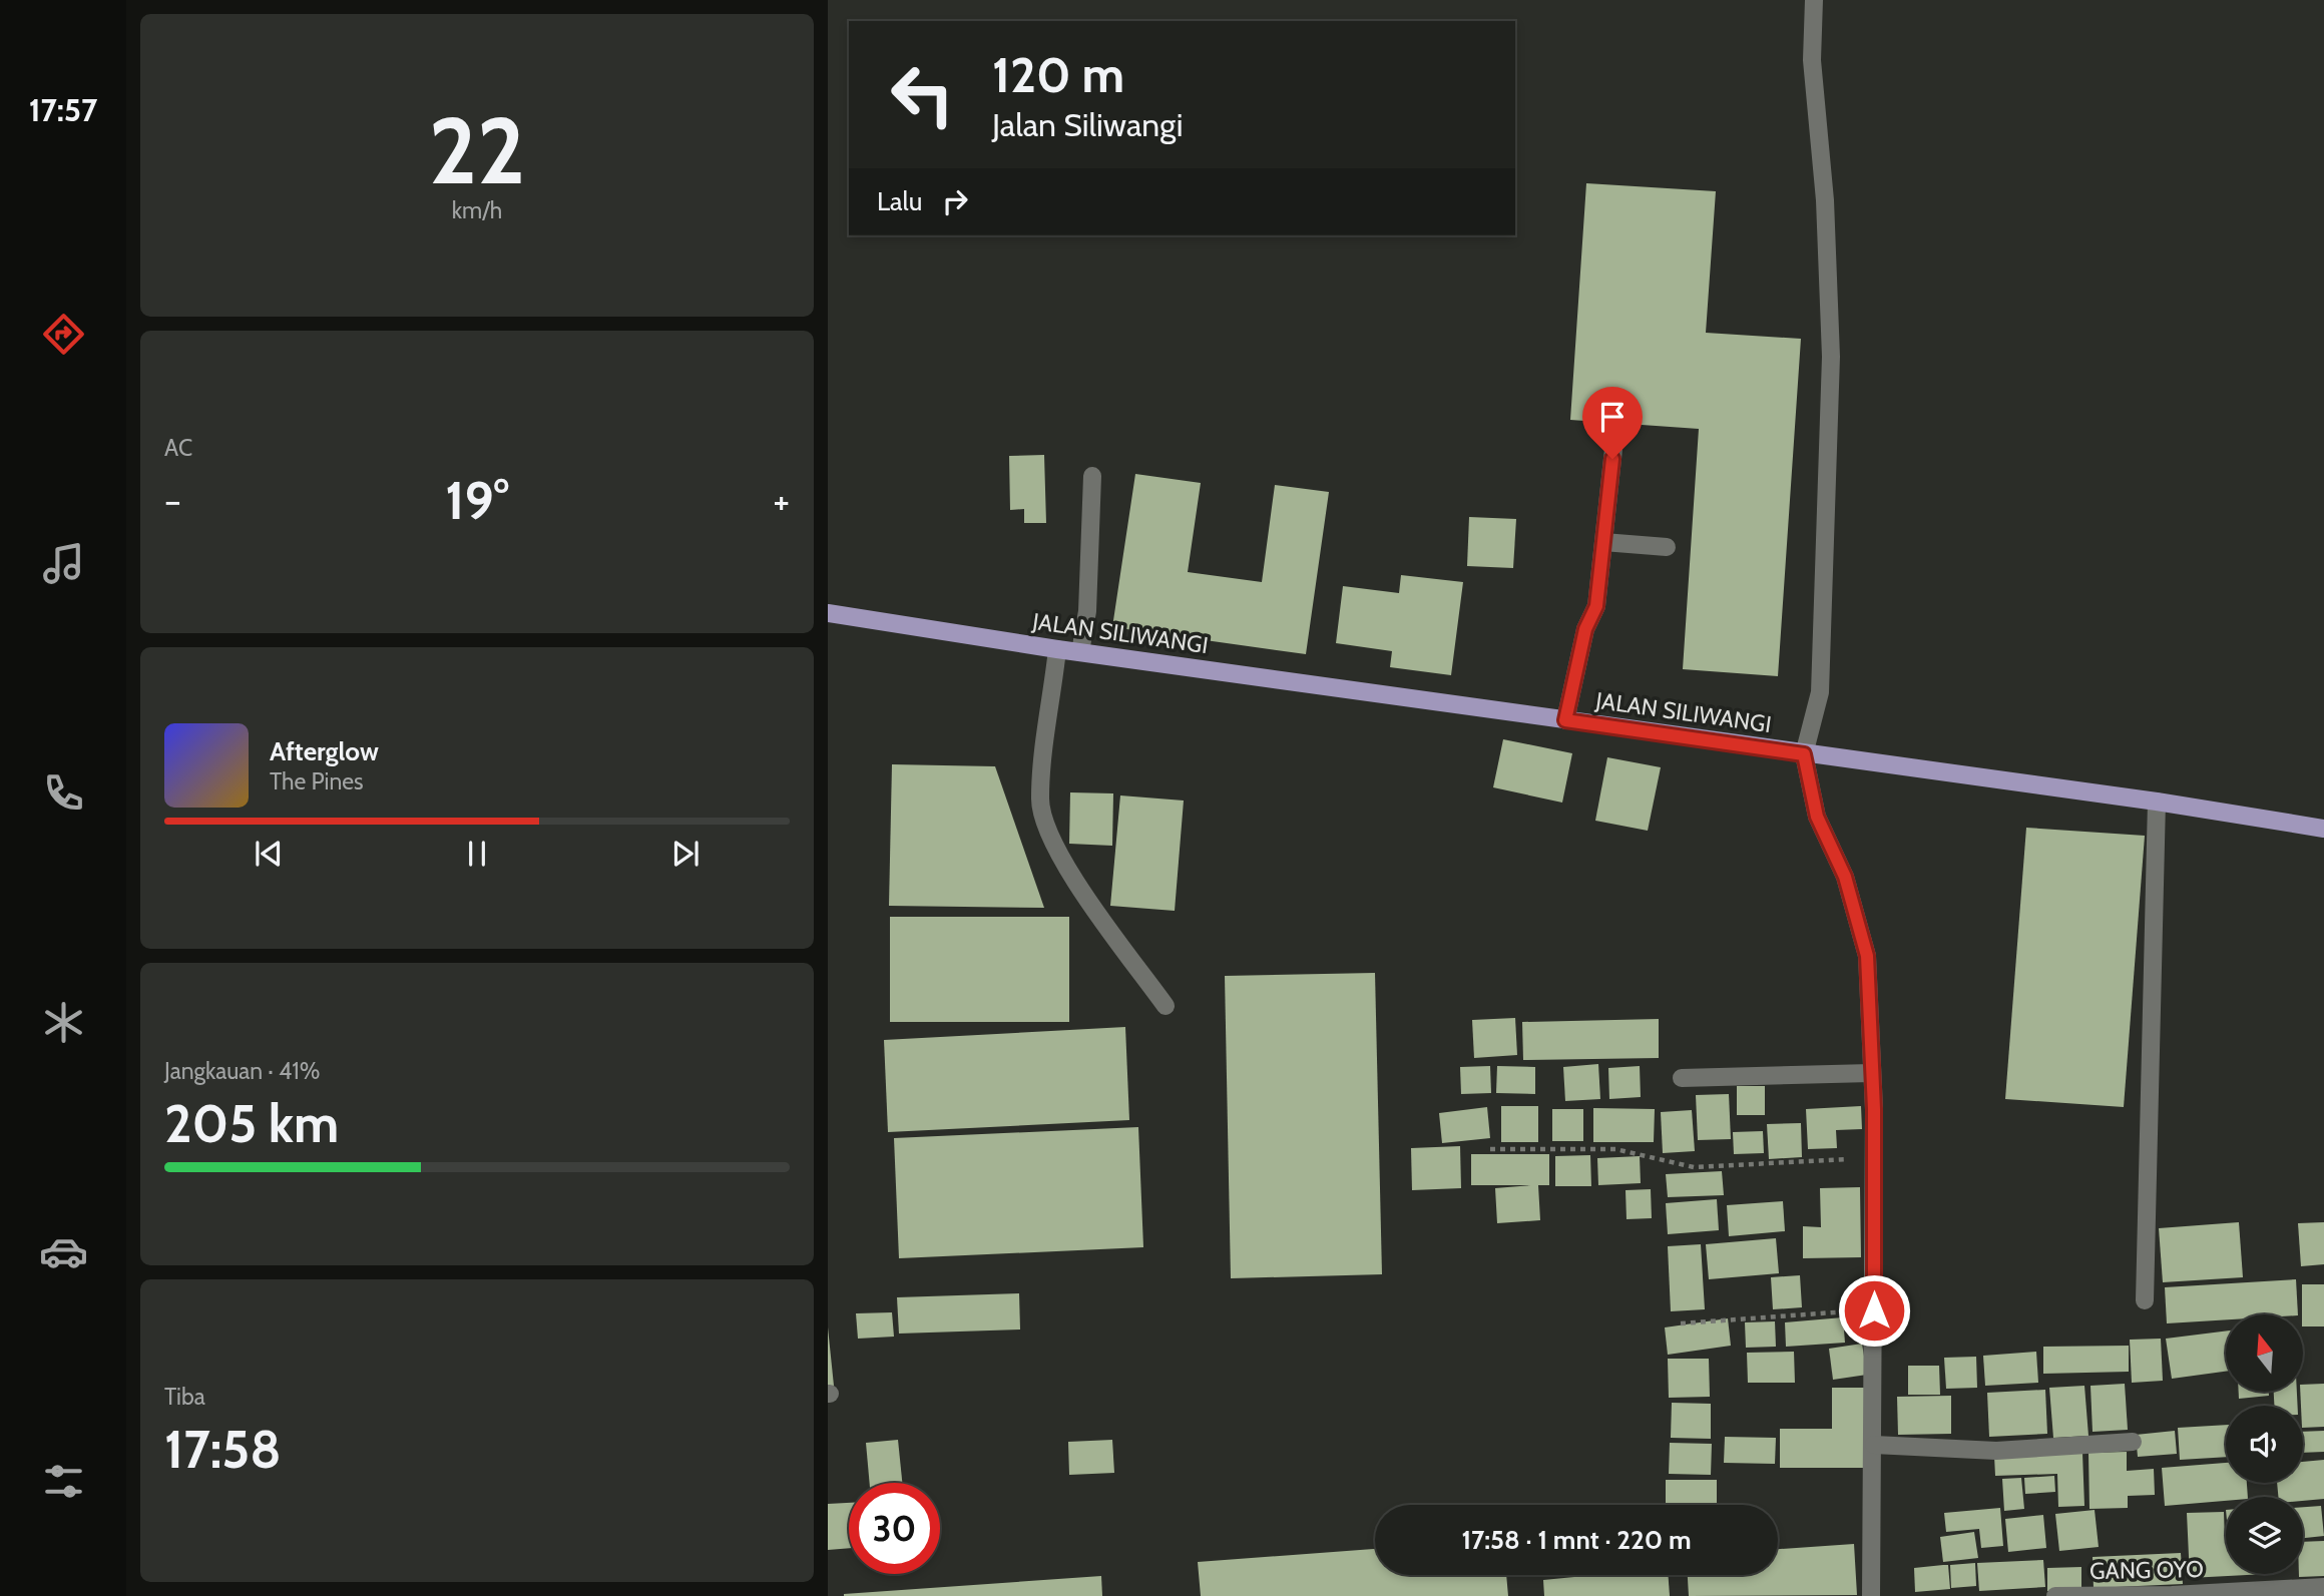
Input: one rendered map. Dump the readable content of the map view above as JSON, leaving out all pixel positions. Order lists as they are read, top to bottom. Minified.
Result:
{"streets":{"main road":["JALAN SILIWANGI"],"street":["GANG OYO"]},"north":"top","page":{"tabs":"17:57","tile":[["22","km/h"],"AC",["Jangkauan · 41%","205 km"],["Tiba","17:58"]],"turn":["120 m","Jalan Siliwangi"],"then":"Lalu","heat":["−","19°","+"],"song":["Afterglow","The Pines"],"limit":"30","trip":"17:58 · 1 mnt · 220 m"}}
